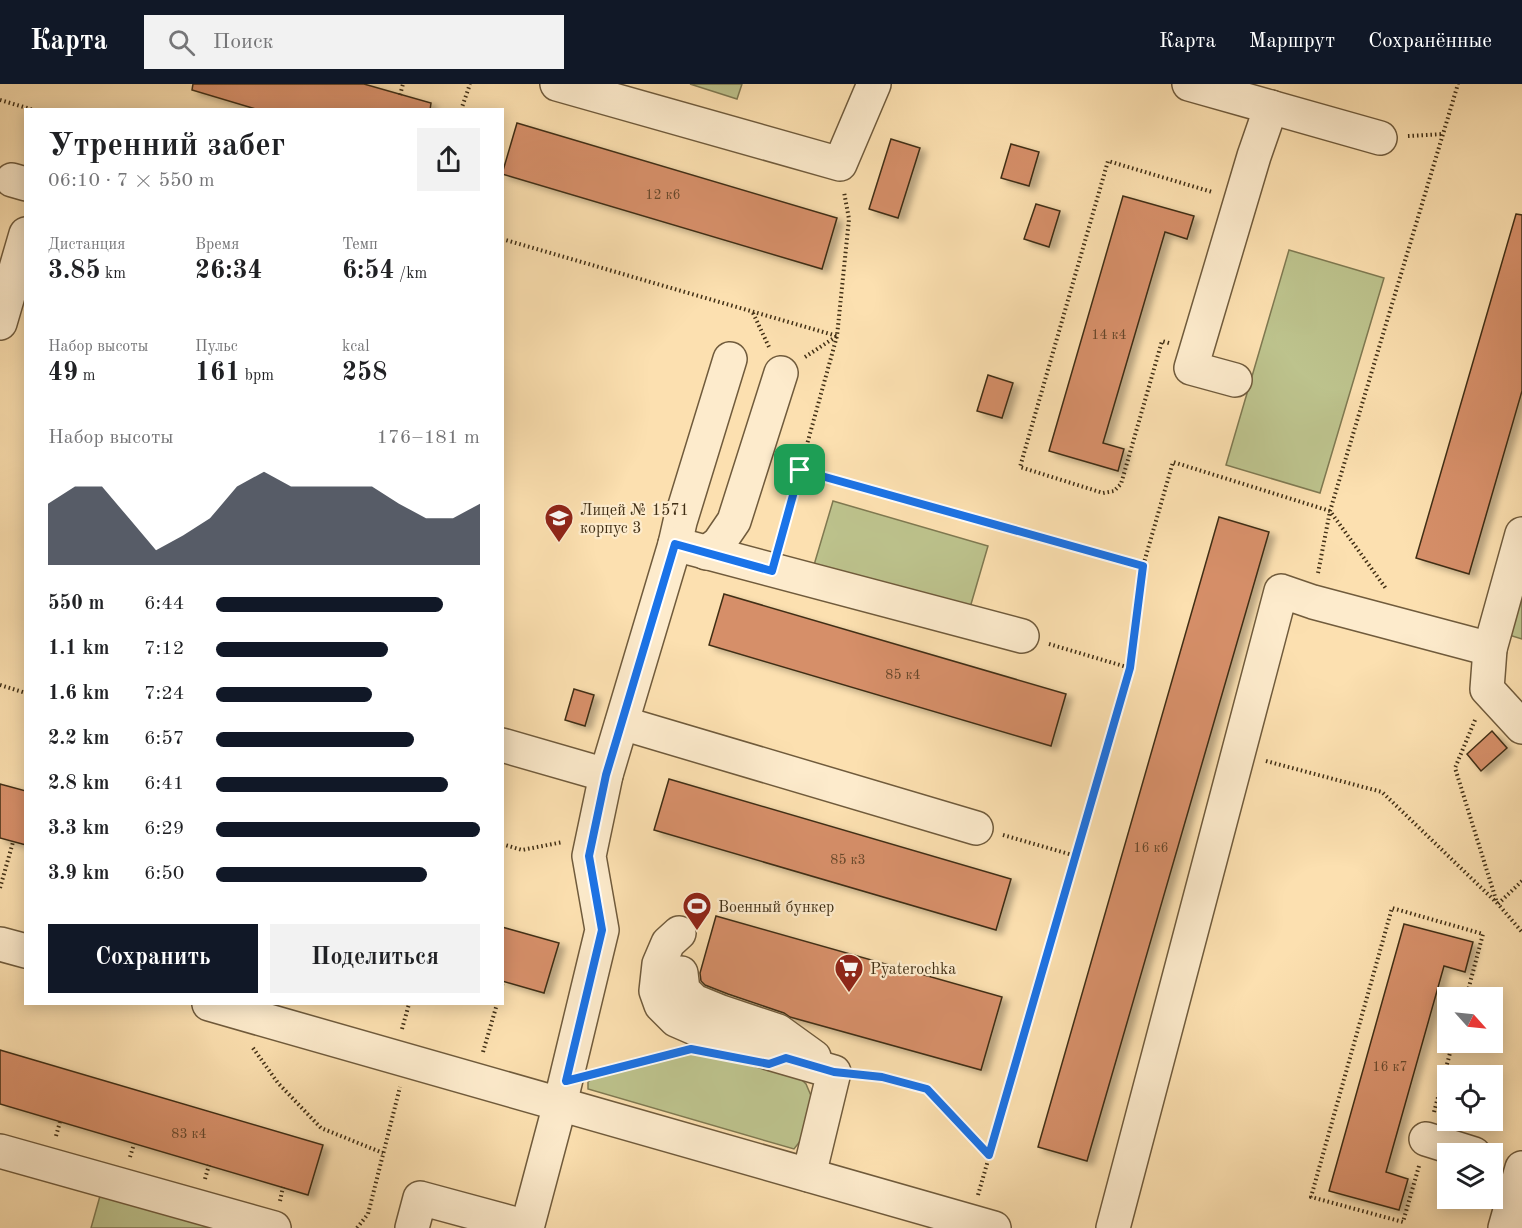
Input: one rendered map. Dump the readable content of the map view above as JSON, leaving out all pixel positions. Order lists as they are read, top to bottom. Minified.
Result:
{"places":{"school or university":["Лицей № 1571 корпус 3"],"sports":["Военный бункер"],"supermarket":["Pyaterochka"]},"house_numbers":["12 к6","14 к4","85 к4","16 к6","85 к3","16 к7","83 к4"],"north":"bottom right","page":{"header":"Карта","search":"Поиск","nav":["Карта","Маршрут","Сохранённые"],"heading":["Утренний забег","06:10 · 7 × 550 m"],"stats":[["Дистанция","3.85 km"],["Время","26:34"],["Темп","6:54 /km"],["Набор высоты","49 m"],["Пульс","161 bpm"],["kcal","258"]],"chart":["Набор высоты","176–181 m"],"list":[{"name":"550 m","note":"6:44"},{"name":"1.1 km","note":"7:12"},{"name":"1.6 km","note":"7:24"},{"name":"2.2 km","note":"6:57"},{"name":"2.8 km","note":"6:41"},{"name":"3.3 km","note":"6:29"},{"name":"3.9 km","note":"6:50"}],"buttons":["Сохранить","Поделиться"]}}
